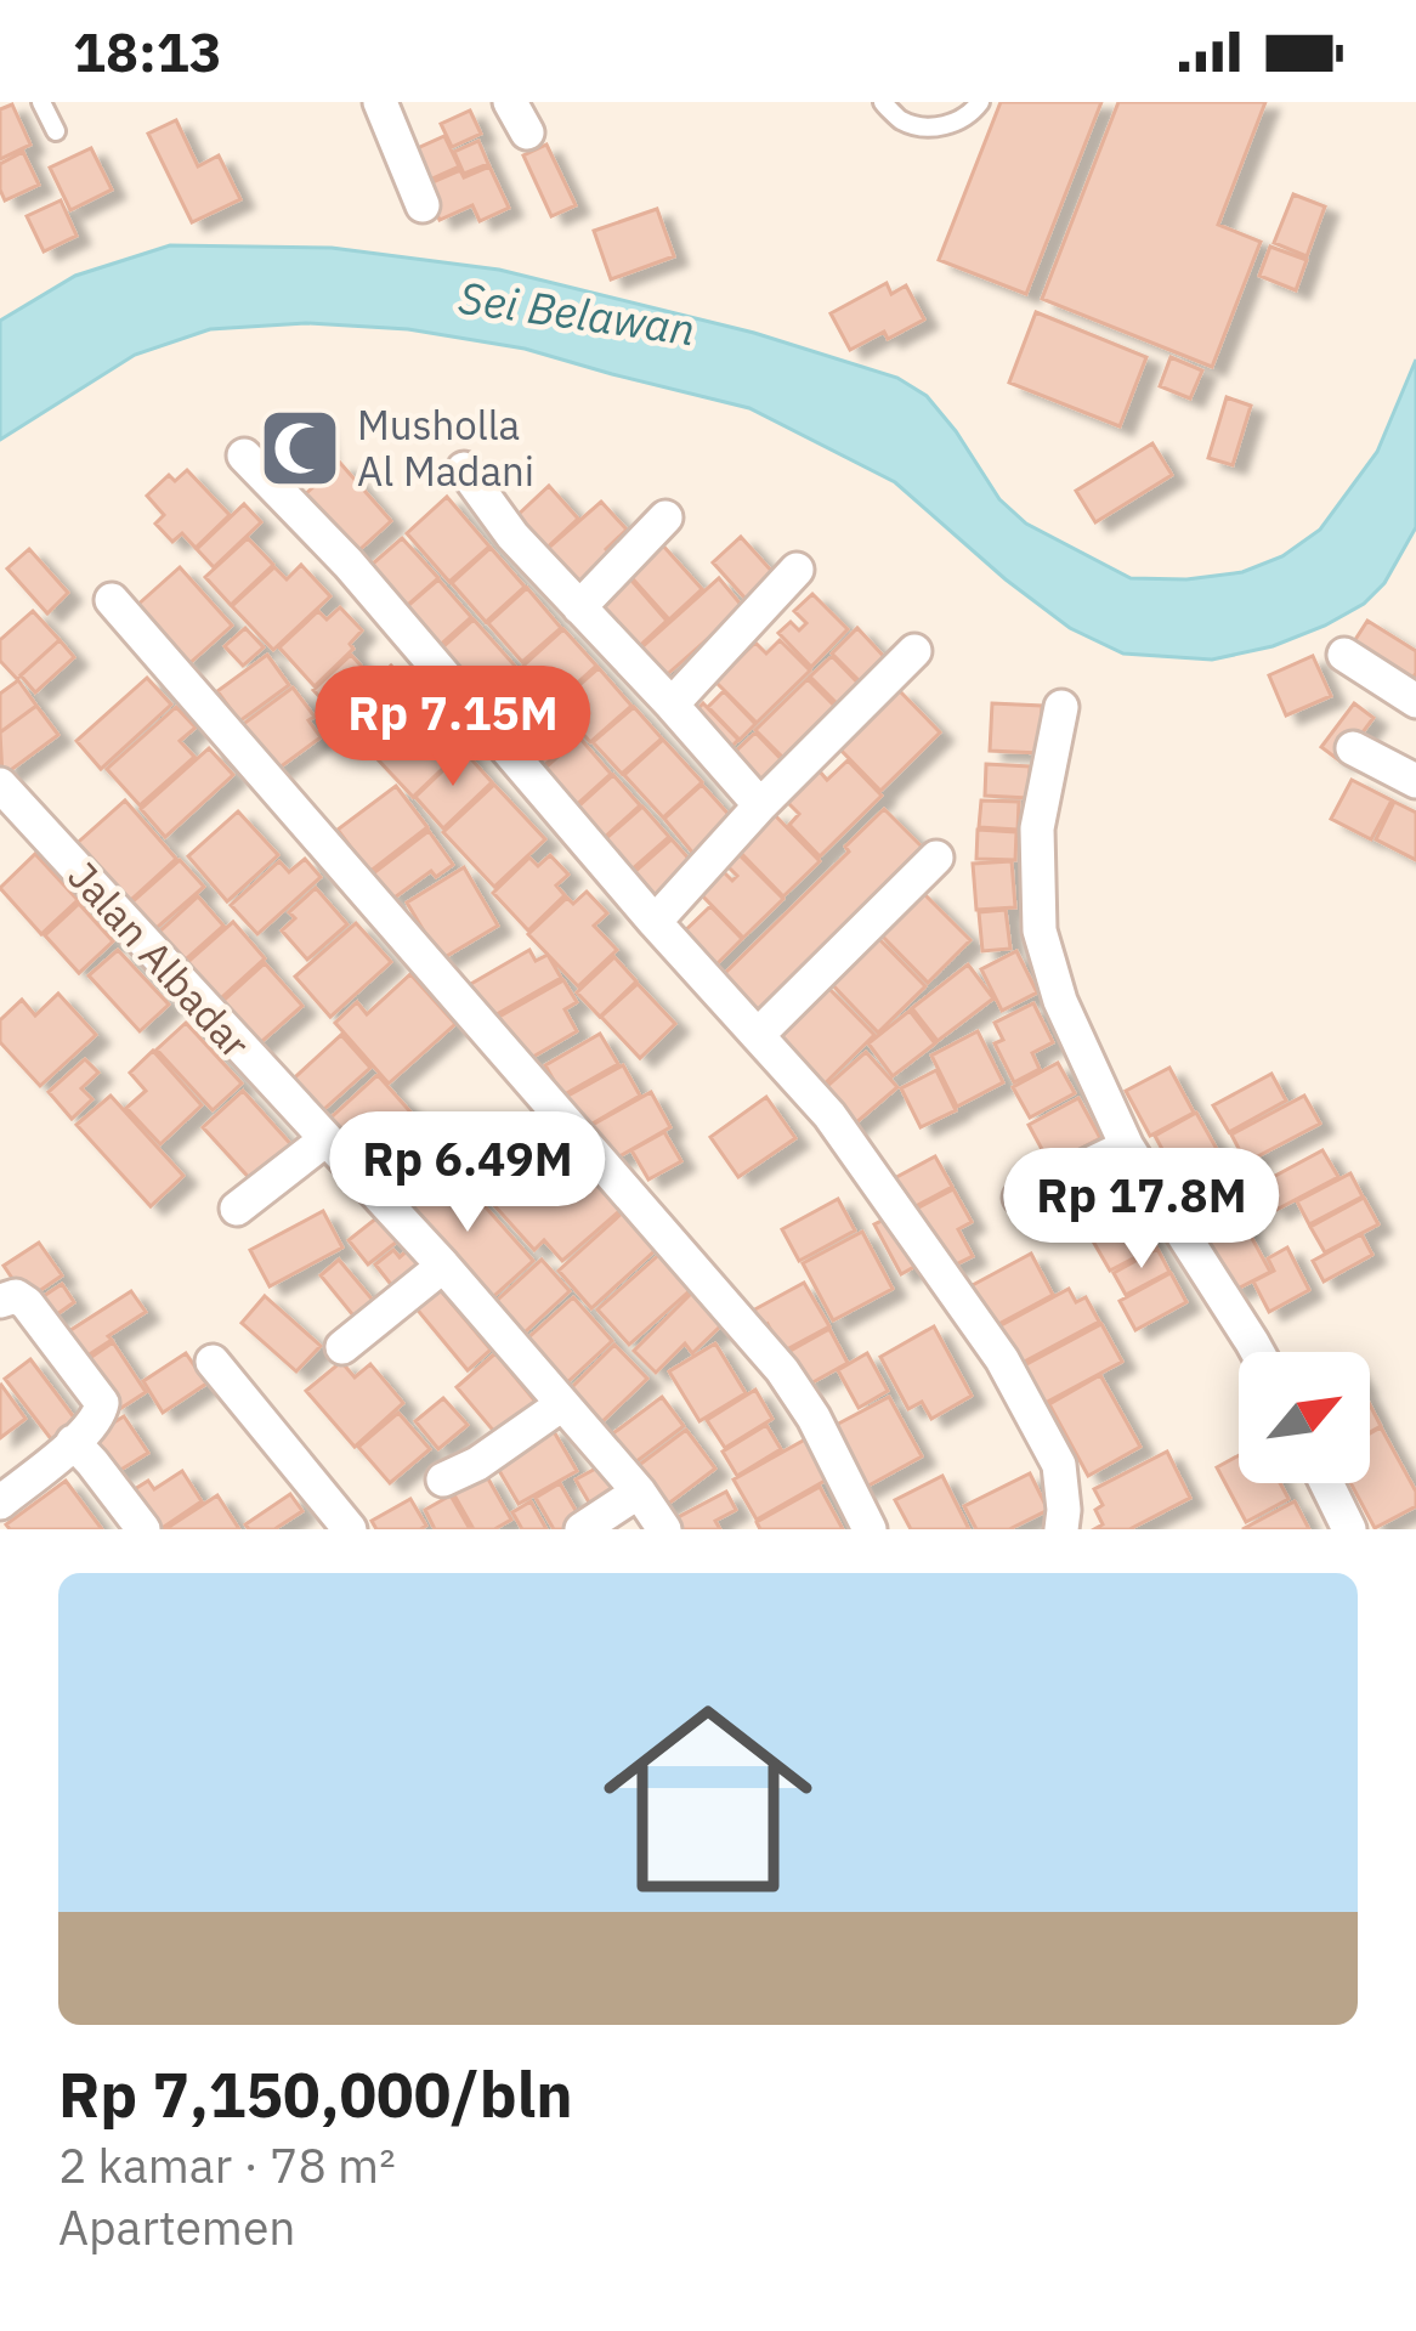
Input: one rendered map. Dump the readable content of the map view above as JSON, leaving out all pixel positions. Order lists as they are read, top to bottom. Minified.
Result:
{"streets":{"street":["Jalan Albadar"]},"water":["Sei Belawan"],"places":{"mosque":["Musholla Al Madani"]},"north":"top right","page":{"status":"18:13","price":["Rp 7.15M","Rp 6.49M","Rp 17.8M"],"list":[{"name":"Rp 7,150,000/bln","note":"2 kamar · 78 m² · Apartemen"}]}}
